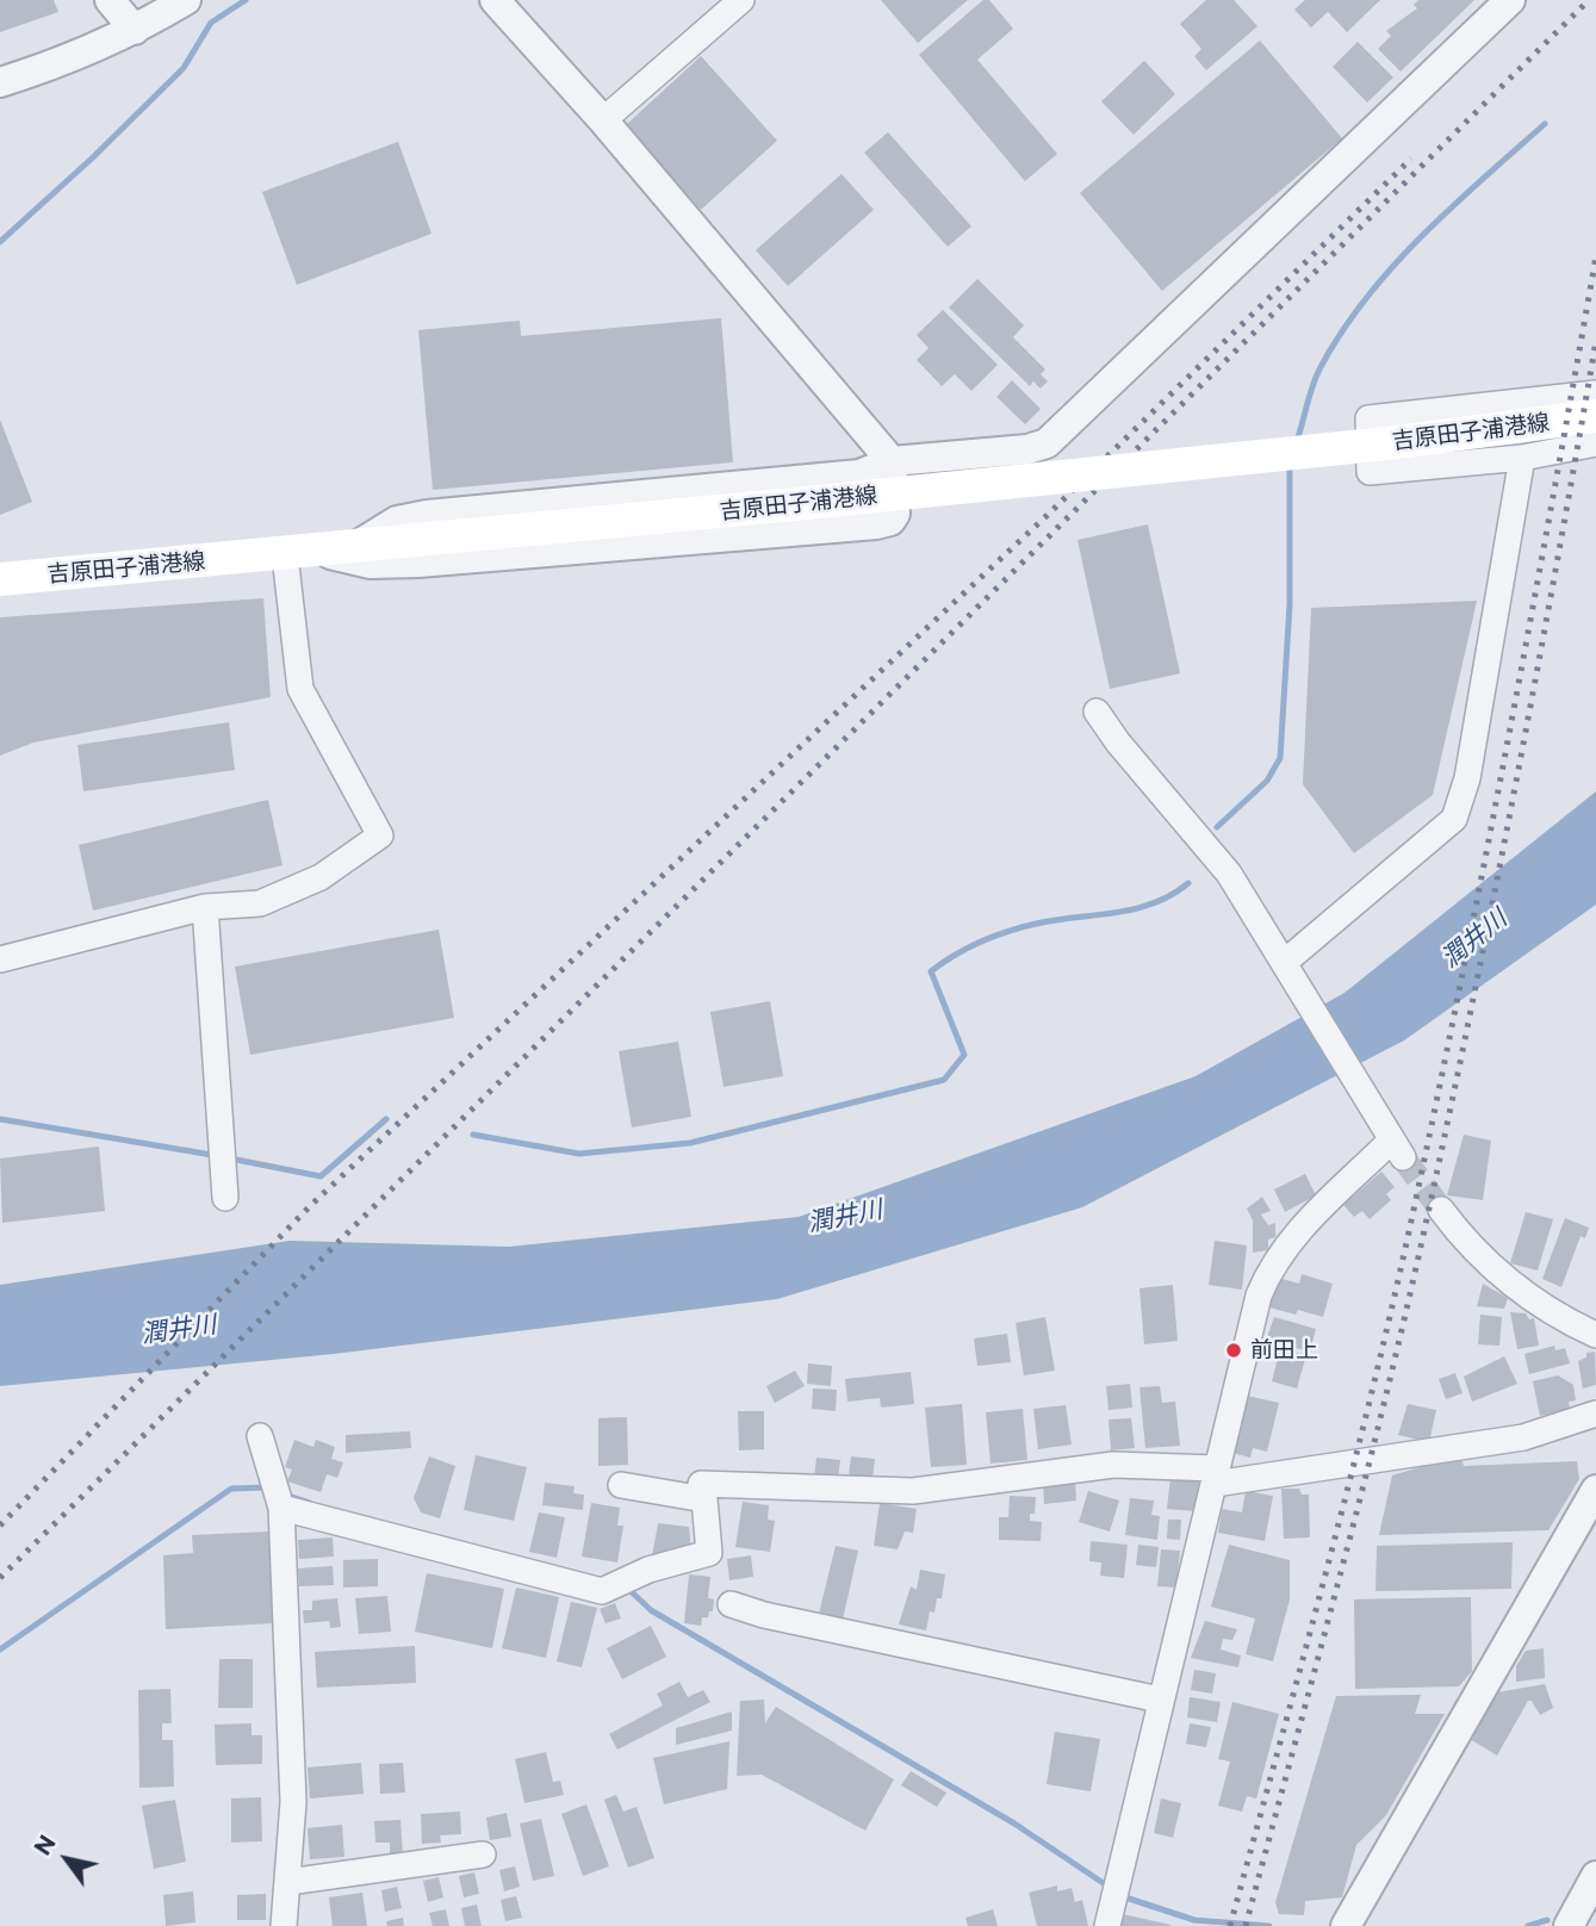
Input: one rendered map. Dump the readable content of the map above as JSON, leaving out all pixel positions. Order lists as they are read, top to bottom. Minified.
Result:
{"streets":{"main road":["吉原田子浦港線"]},"water":["潤井川"],"places":["前田上"],"north":"top left"}
